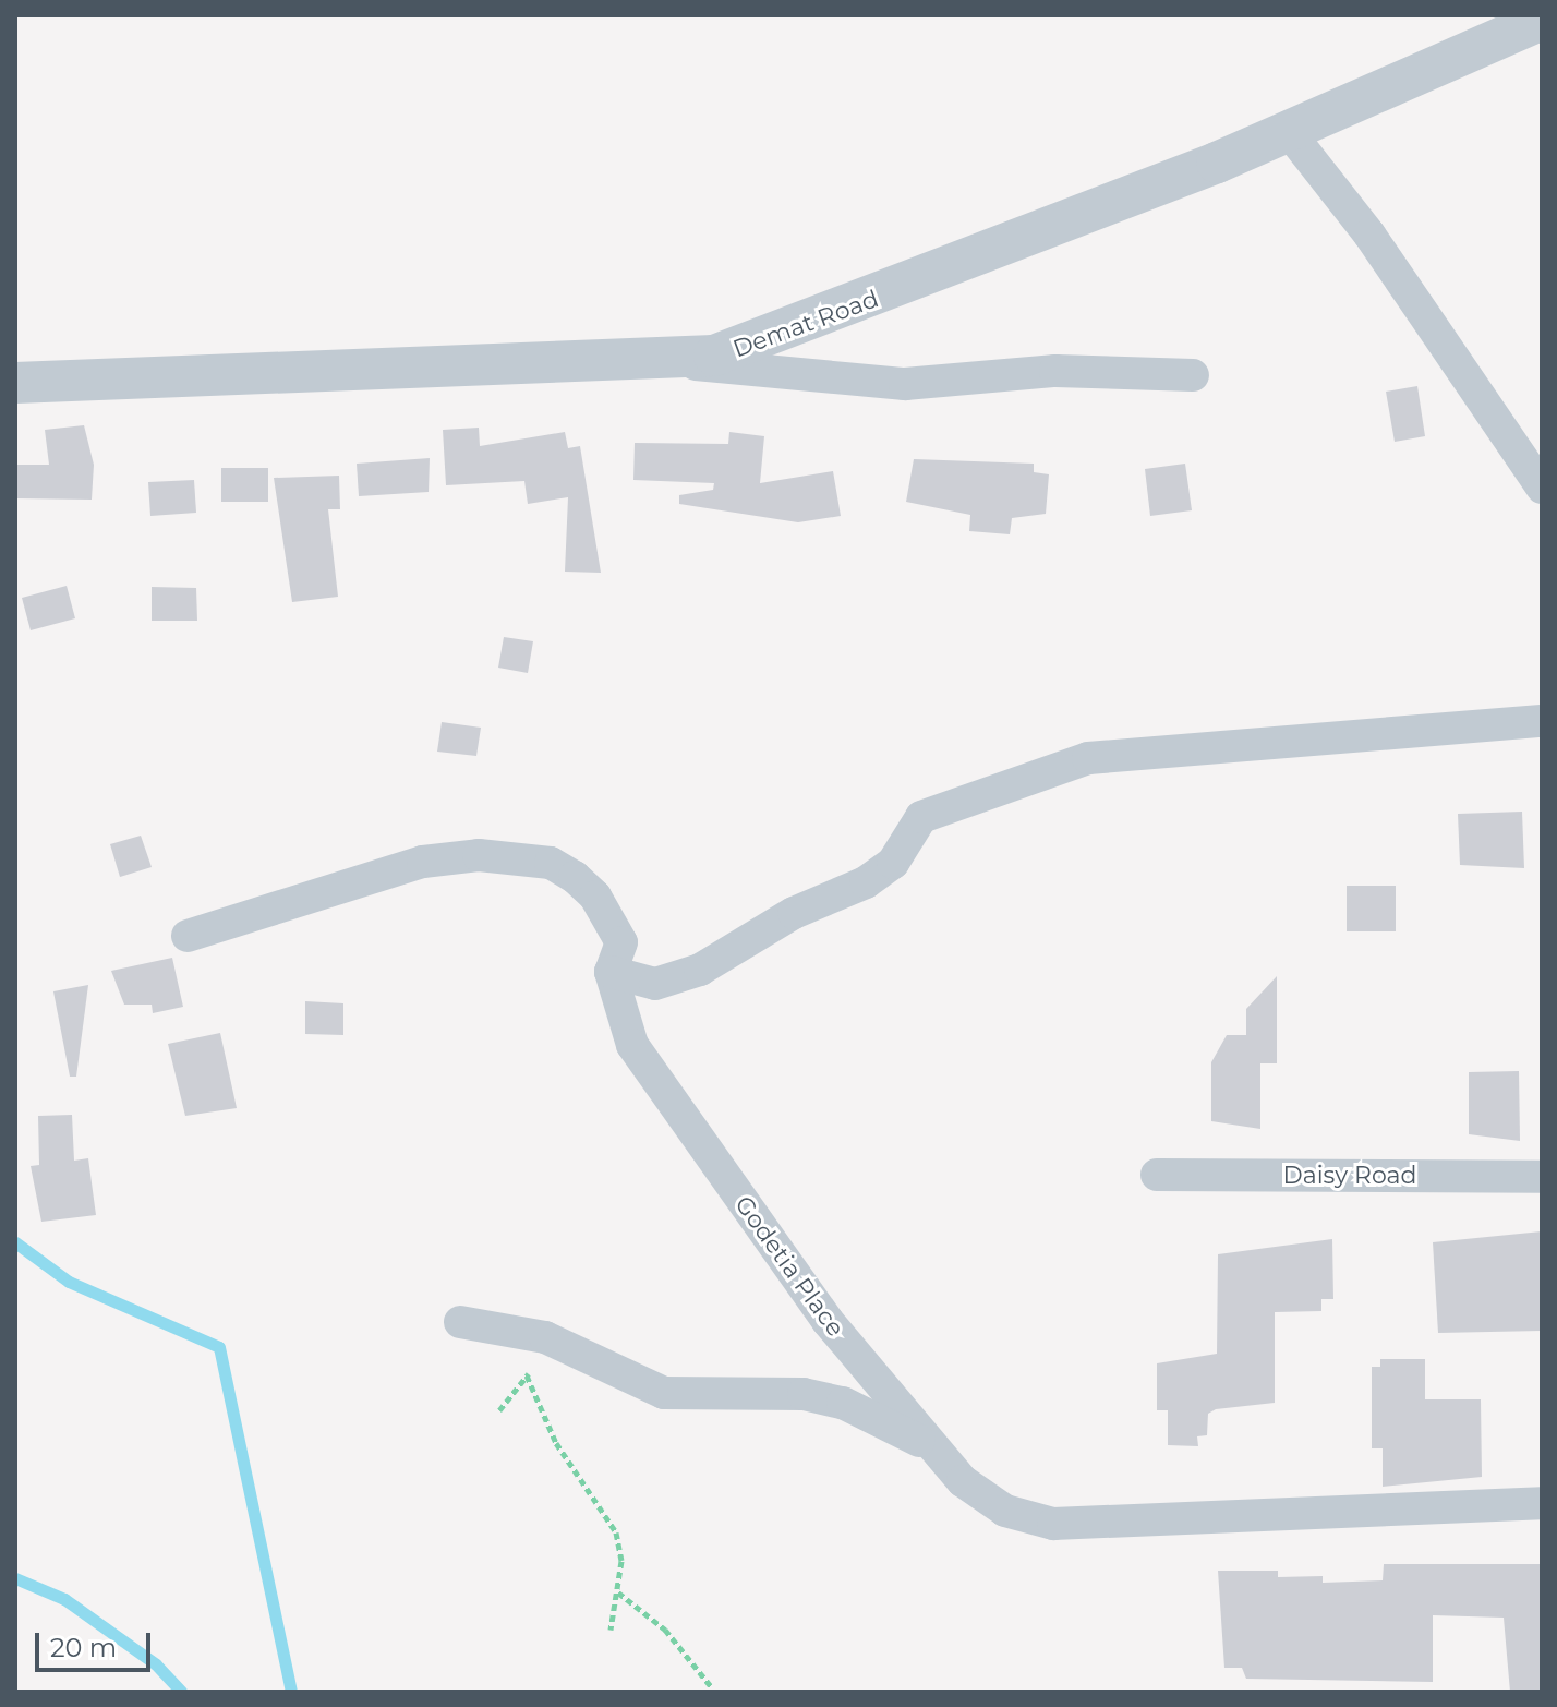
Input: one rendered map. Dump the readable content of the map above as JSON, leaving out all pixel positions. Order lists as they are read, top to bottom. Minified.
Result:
{"streets":{"street":["Demat Road","Daisy Road","Godetia Place"]},"scale_bar":"20 m"}
